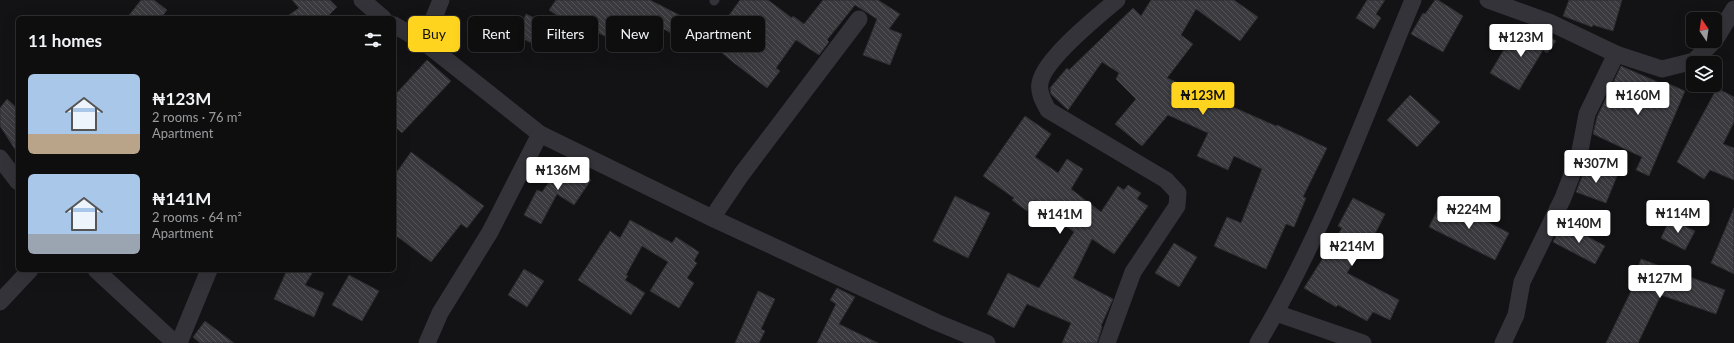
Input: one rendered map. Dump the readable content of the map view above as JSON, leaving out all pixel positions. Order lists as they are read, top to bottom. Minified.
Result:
{"north":"top","page":{"chip":["Buy","Rent","Filters","New","Apartment"],"heading":"11 homes","price":["₦123M","₦123M","₦160M","₦307M","₦136M","₦224M","₦114M","₦141M","₦140M","₦214M","₦127M"],"list":[{"name":"₦123M","note":"2 rooms · 76 m² · Apartment"},{"name":"₦141M","note":"2 rooms · 64 m² · Apartment"}]}}
